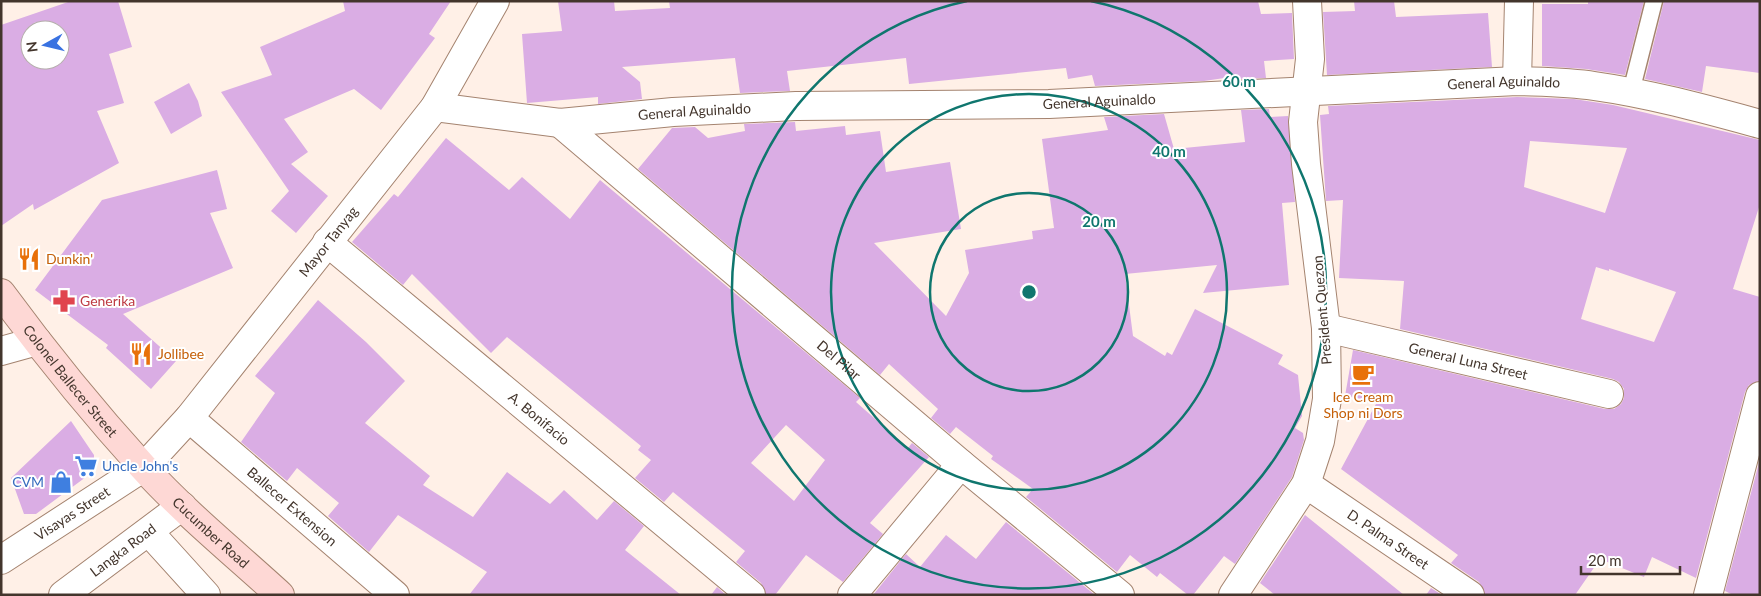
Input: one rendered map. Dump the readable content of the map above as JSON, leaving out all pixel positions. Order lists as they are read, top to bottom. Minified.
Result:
{"streets":{"main road":["Colonel Ballecer Street","Cucumber Road"],"street":["General Aguinaldo","Mayor Tanyag","President Quezon","Del Pilar","General Luna Street","A. Bonifacio","Ballecer Extension","Visayas Street","D. Palma Street","Langka Road"]},"crossings":[["General Aguinaldo","Mayor Tanyag"],["General Aguinaldo","President Quezon"],["General Aguinaldo","Del Pilar"],["Mayor Tanyag","Colonel Ballecer Street"],["Mayor Tanyag","A. Bonifacio"],["Mayor Tanyag","Ballecer Extension"],["Mayor Tanyag","Visayas Street"],["Mayor Tanyag","Cucumber Road"],["President Quezon","General Luna Street"],["President Quezon","D. Palma Street"],["Colonel Ballecer Street","Visayas Street"],["Colonel Ballecer Street","Cucumber Road"],["Visayas Street","Cucumber Road"],["Cucumber Road","Langka Road"]],"places":{"restaurant":["Dunkin'","Jollibee"],"pharmacy":["Generika"],"cafe":["Ice Cream Shop ni Dors"],"supermarket":["Uncle John's"],"shop":["CVM"]},"scale_bar":"20 m","north":"left","rings":["60 m","40 m","20 m"]}
